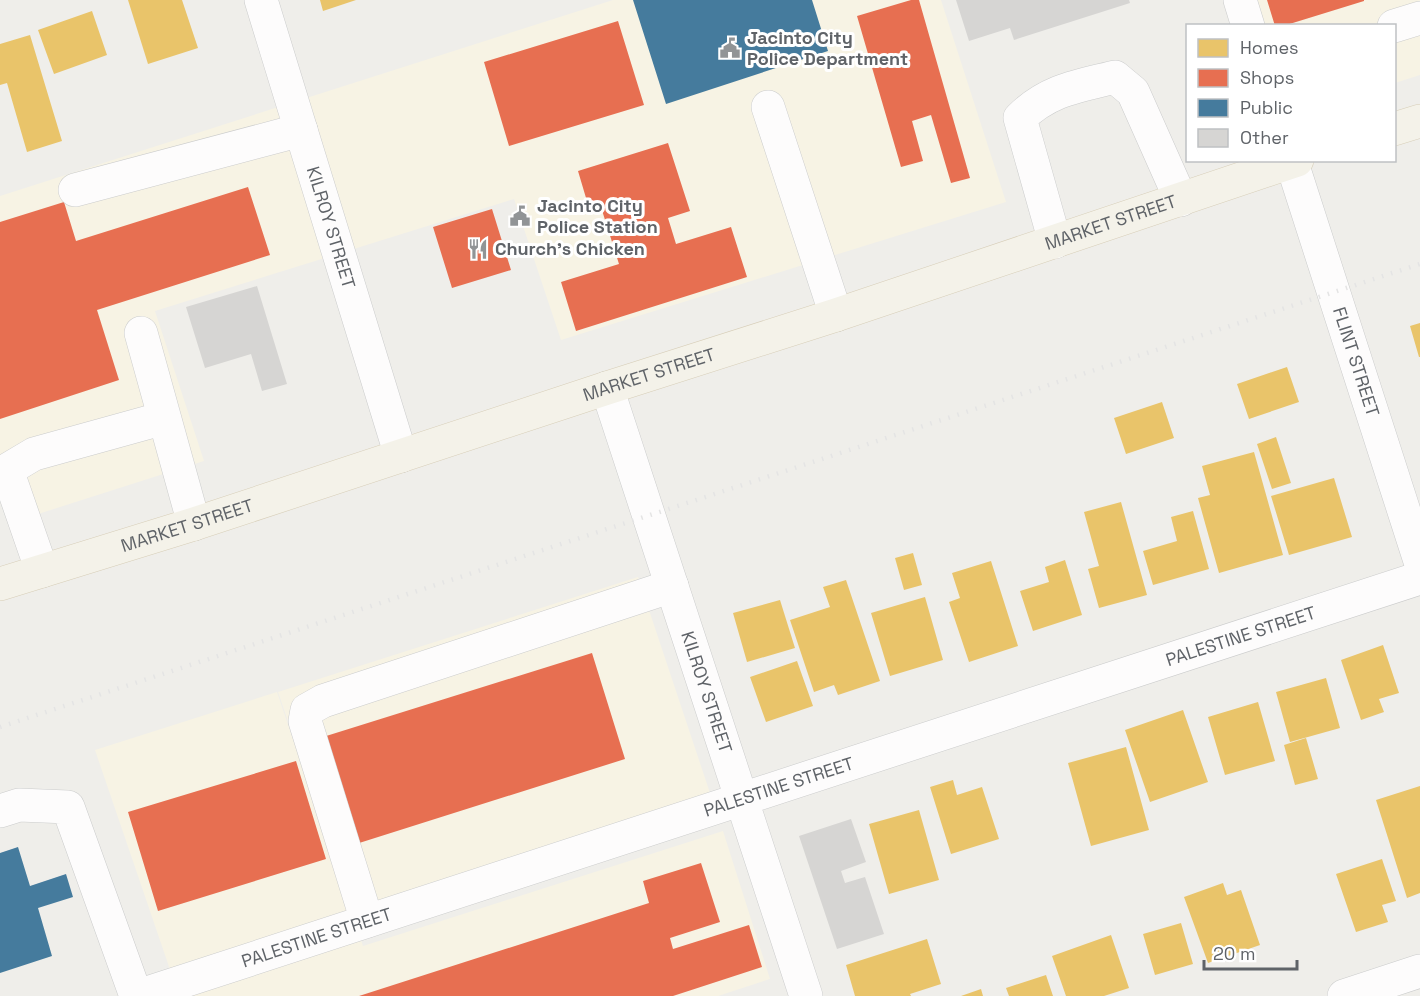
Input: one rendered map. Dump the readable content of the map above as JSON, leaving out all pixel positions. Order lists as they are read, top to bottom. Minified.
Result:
{"streets":{"main road":["MARKET STREET"],"street":["KILROY STREET","FLINT STREET","PALESTINE STREET"]},"crossings":[["MARKET STREET","KILROY STREET"],["KILROY STREET","PALESTINE STREET"]],"places":{"public building":["Jacinto City Police Department","Jacinto City Police Station"],"restaurant":["Church's Chicken"]},"legend":["Homes","Shops","Public","Other"],"scale_bar":"20 m"}
